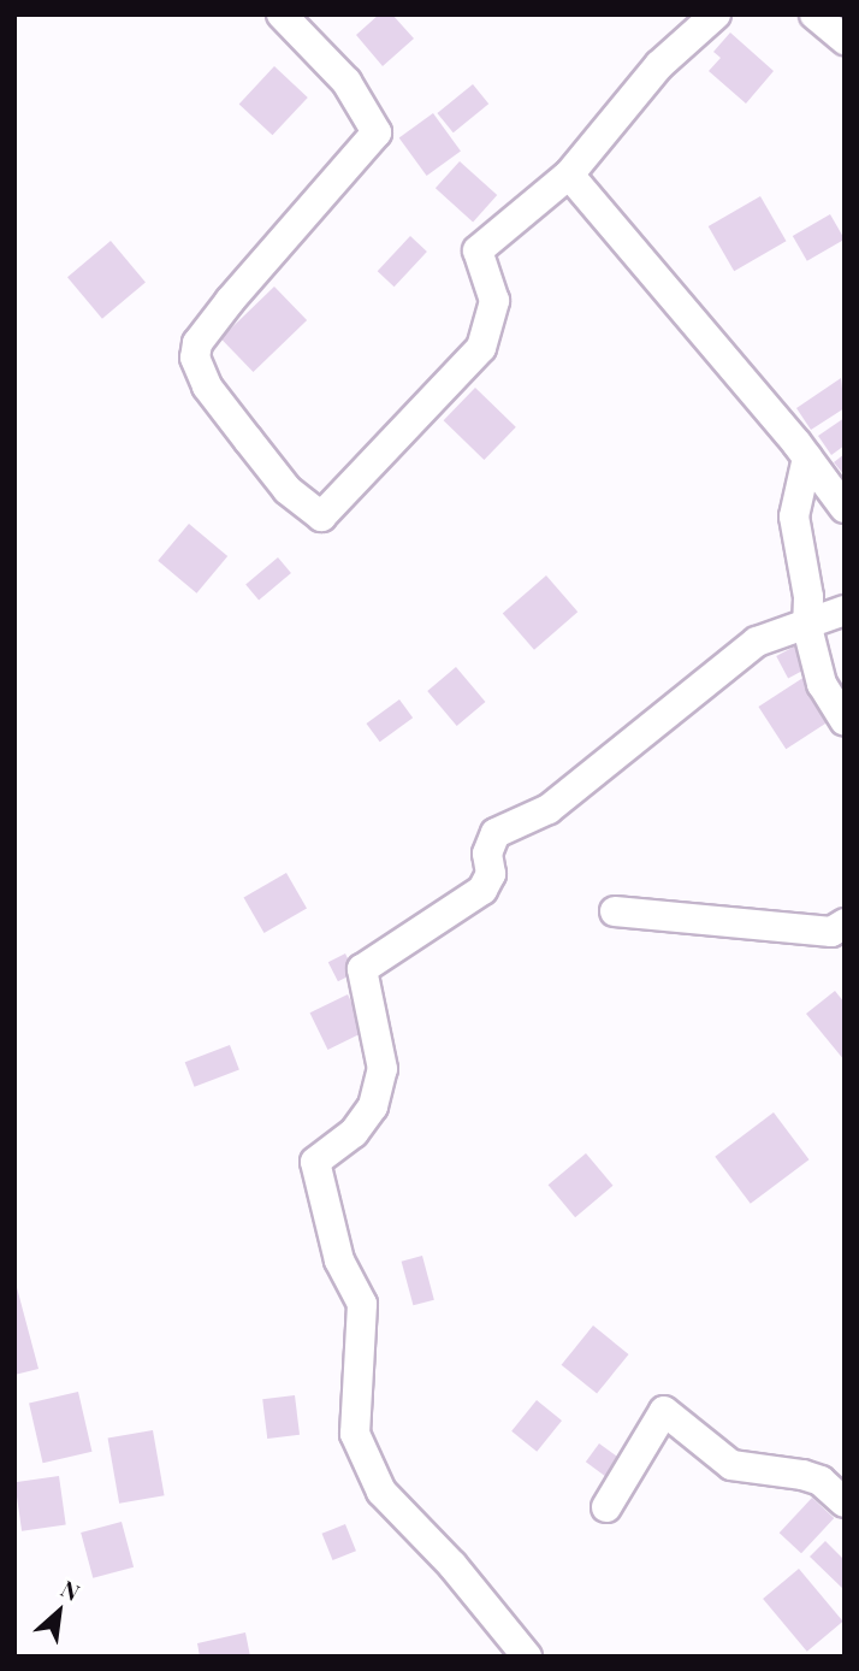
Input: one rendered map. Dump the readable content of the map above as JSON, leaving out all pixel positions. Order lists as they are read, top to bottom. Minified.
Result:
{"north":"top right"}
